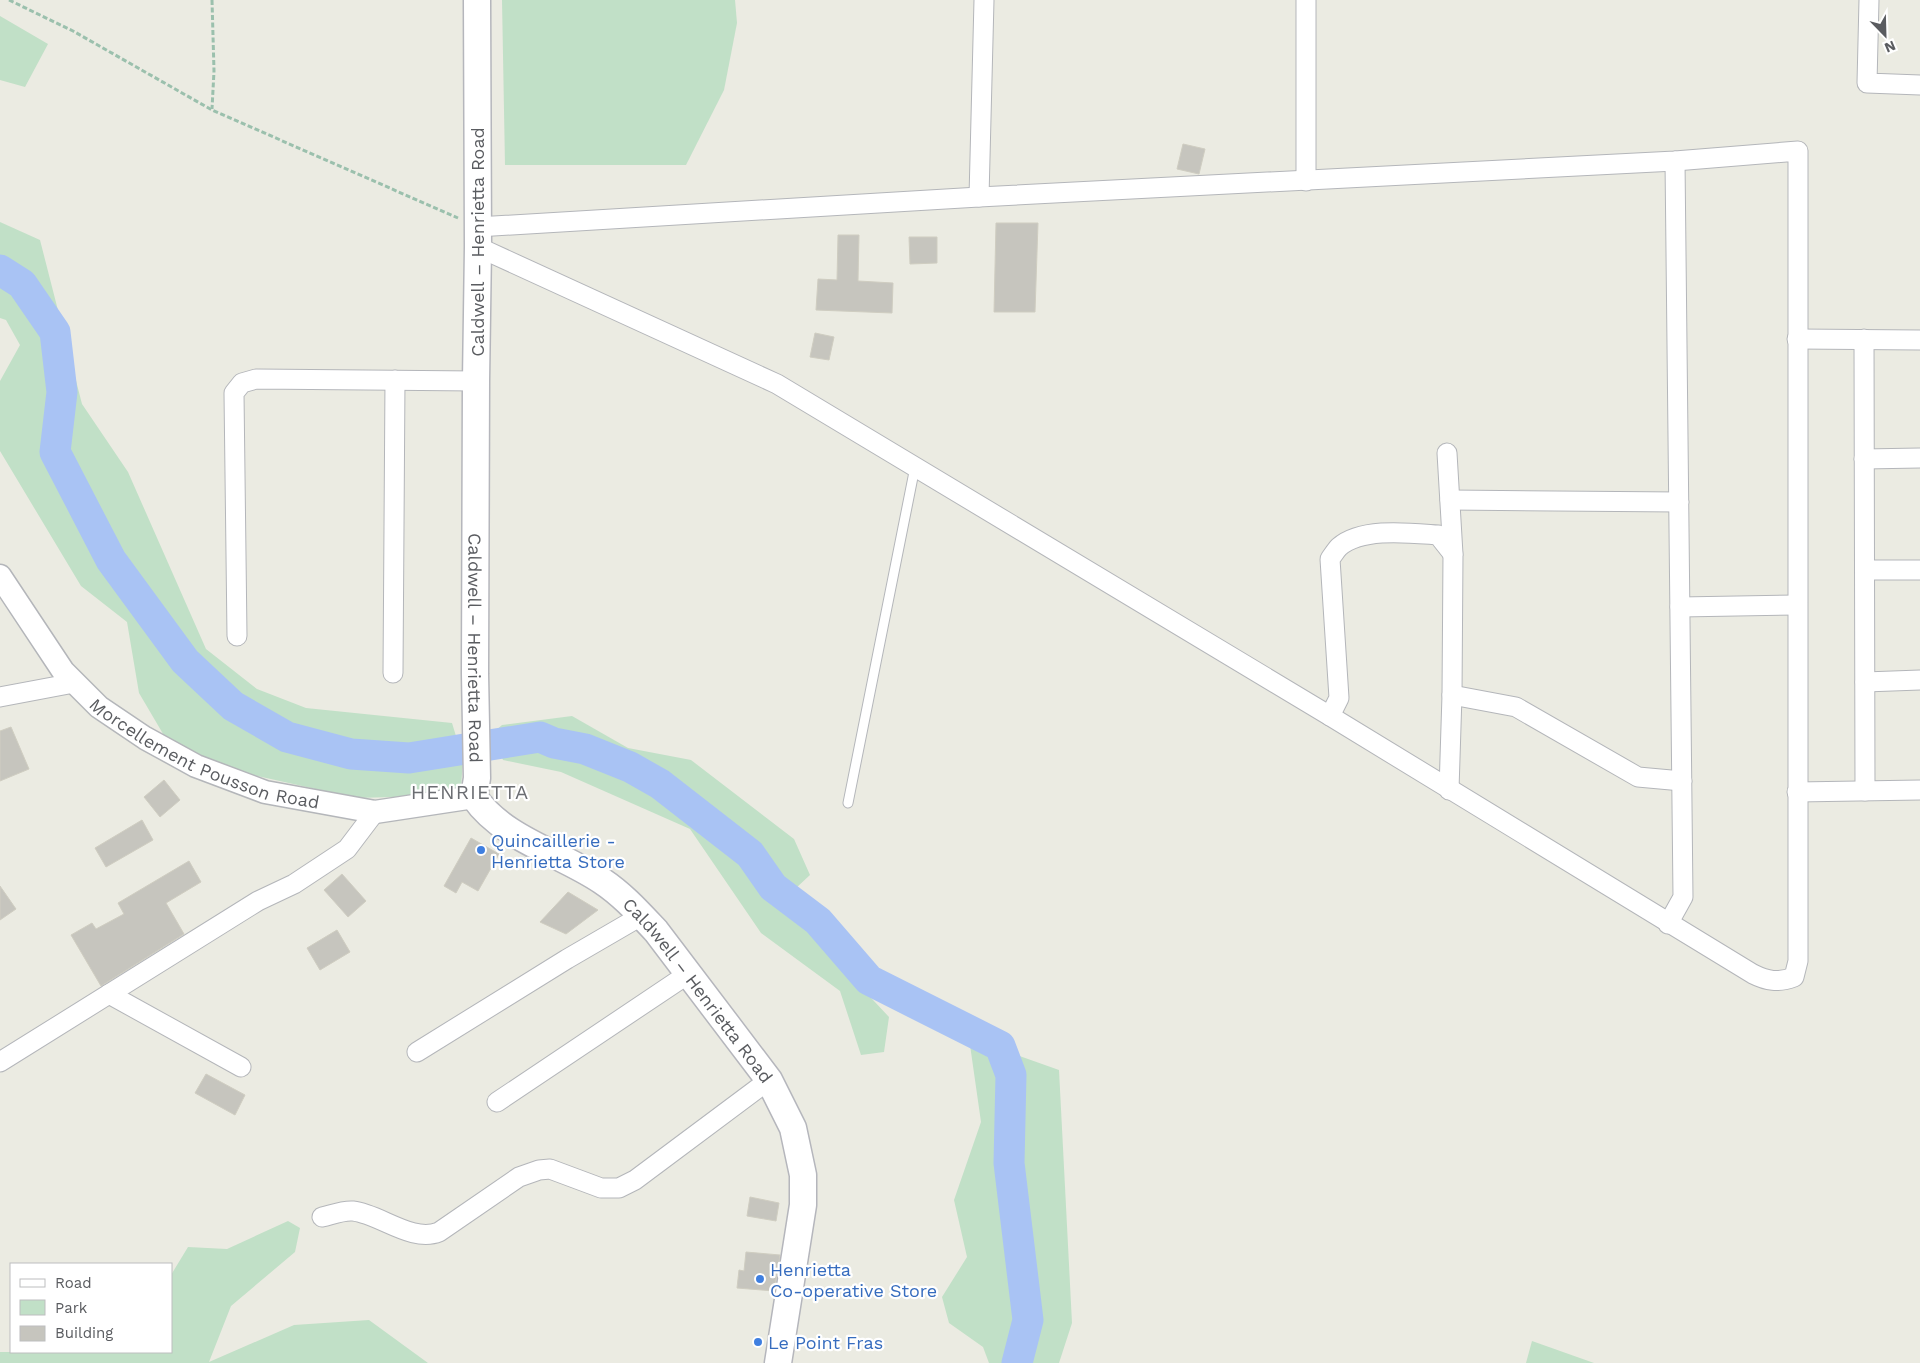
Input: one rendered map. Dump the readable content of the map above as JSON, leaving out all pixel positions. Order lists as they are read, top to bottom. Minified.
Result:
{"streets":{"main road":["Caldwell – Henrietta Road"],"street":["Morcellement Pousson Road"]},"crossings":[["Caldwell – Henrietta Road","Morcellement Pousson Road"]],"districts":["HENRIETTA"],"places":["Quincaillerie - Henrietta Store","Henrietta Co-operative Store","Le Point Fras"],"legend":["Road","Park","Building"],"north":"bottom right"}
